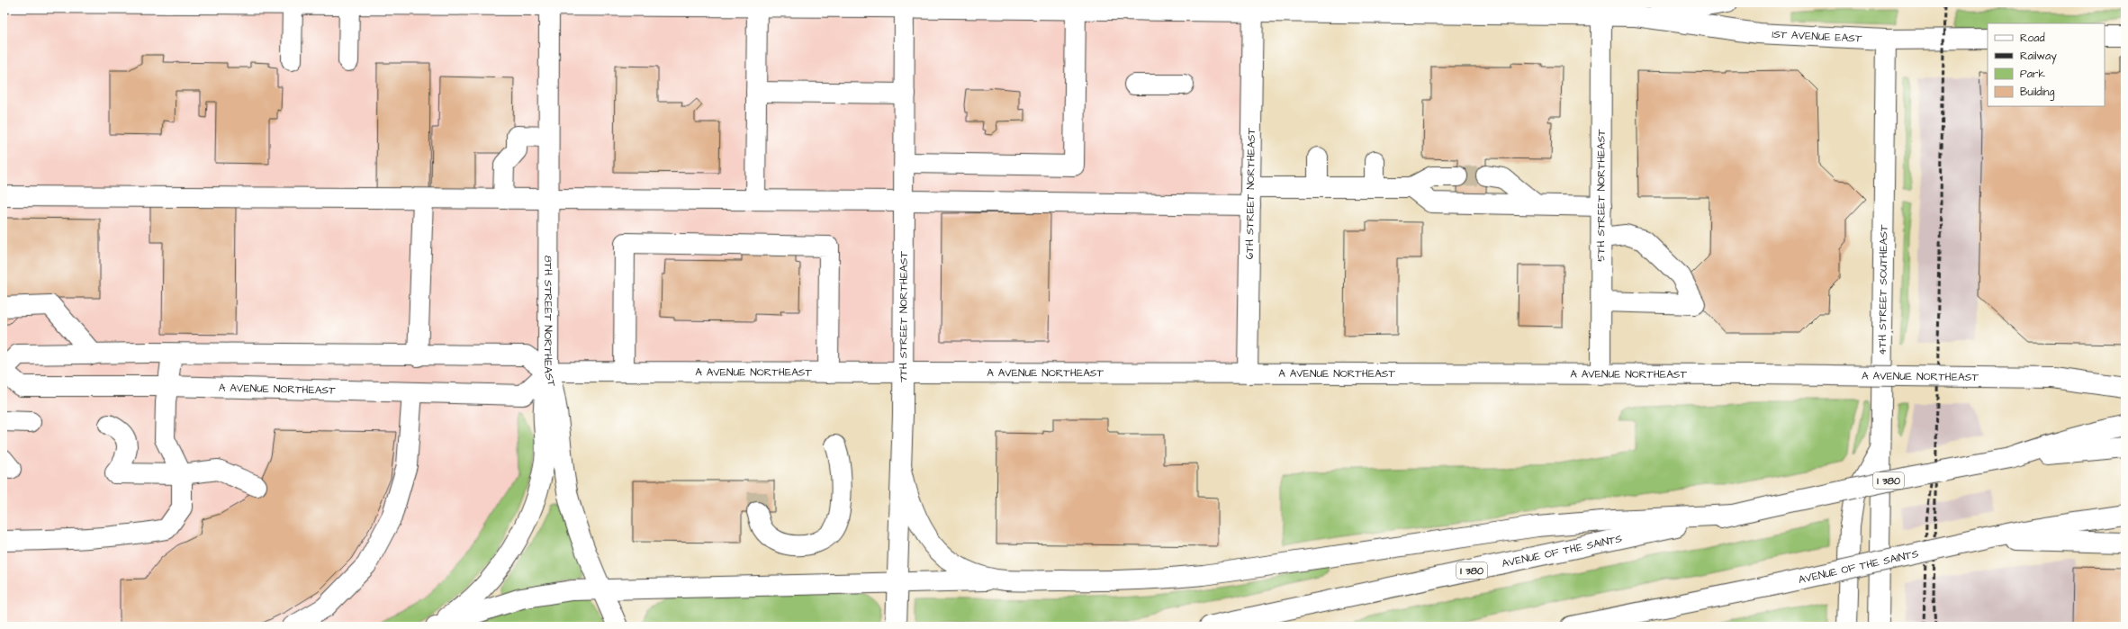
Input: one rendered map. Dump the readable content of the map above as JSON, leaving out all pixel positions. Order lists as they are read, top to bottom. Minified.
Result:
{"streets":{"main road":["1ST AVENUE EAST","6TH STREET NORTHEAST","5TH STREET NORTHEAST","4TH STREET SOUTHEAST","7TH STREET NORTHEAST","8TH STREET NORTHEAST","A AVENUE NORTHEAST","I 380","AVENUE OF THE SAINTS"]},"crossings":[["1ST AVENUE EAST","6TH STREET NORTHEAST"],["1ST AVENUE EAST","5TH STREET NORTHEAST"],["1ST AVENUE EAST","4TH STREET SOUTHEAST"],["1ST AVENUE EAST","7TH STREET NORTHEAST"],["1ST AVENUE EAST","8TH STREET NORTHEAST"],["6TH STREET NORTHEAST","A AVENUE NORTHEAST"],["5TH STREET NORTHEAST","A AVENUE NORTHEAST"],["7TH STREET NORTHEAST","A AVENUE NORTHEAST"],["8TH STREET NORTHEAST","A AVENUE NORTHEAST"],["I 380","AVENUE OF THE SAINTS"]],"legend":["Road","Railway","Park","Building"]}
